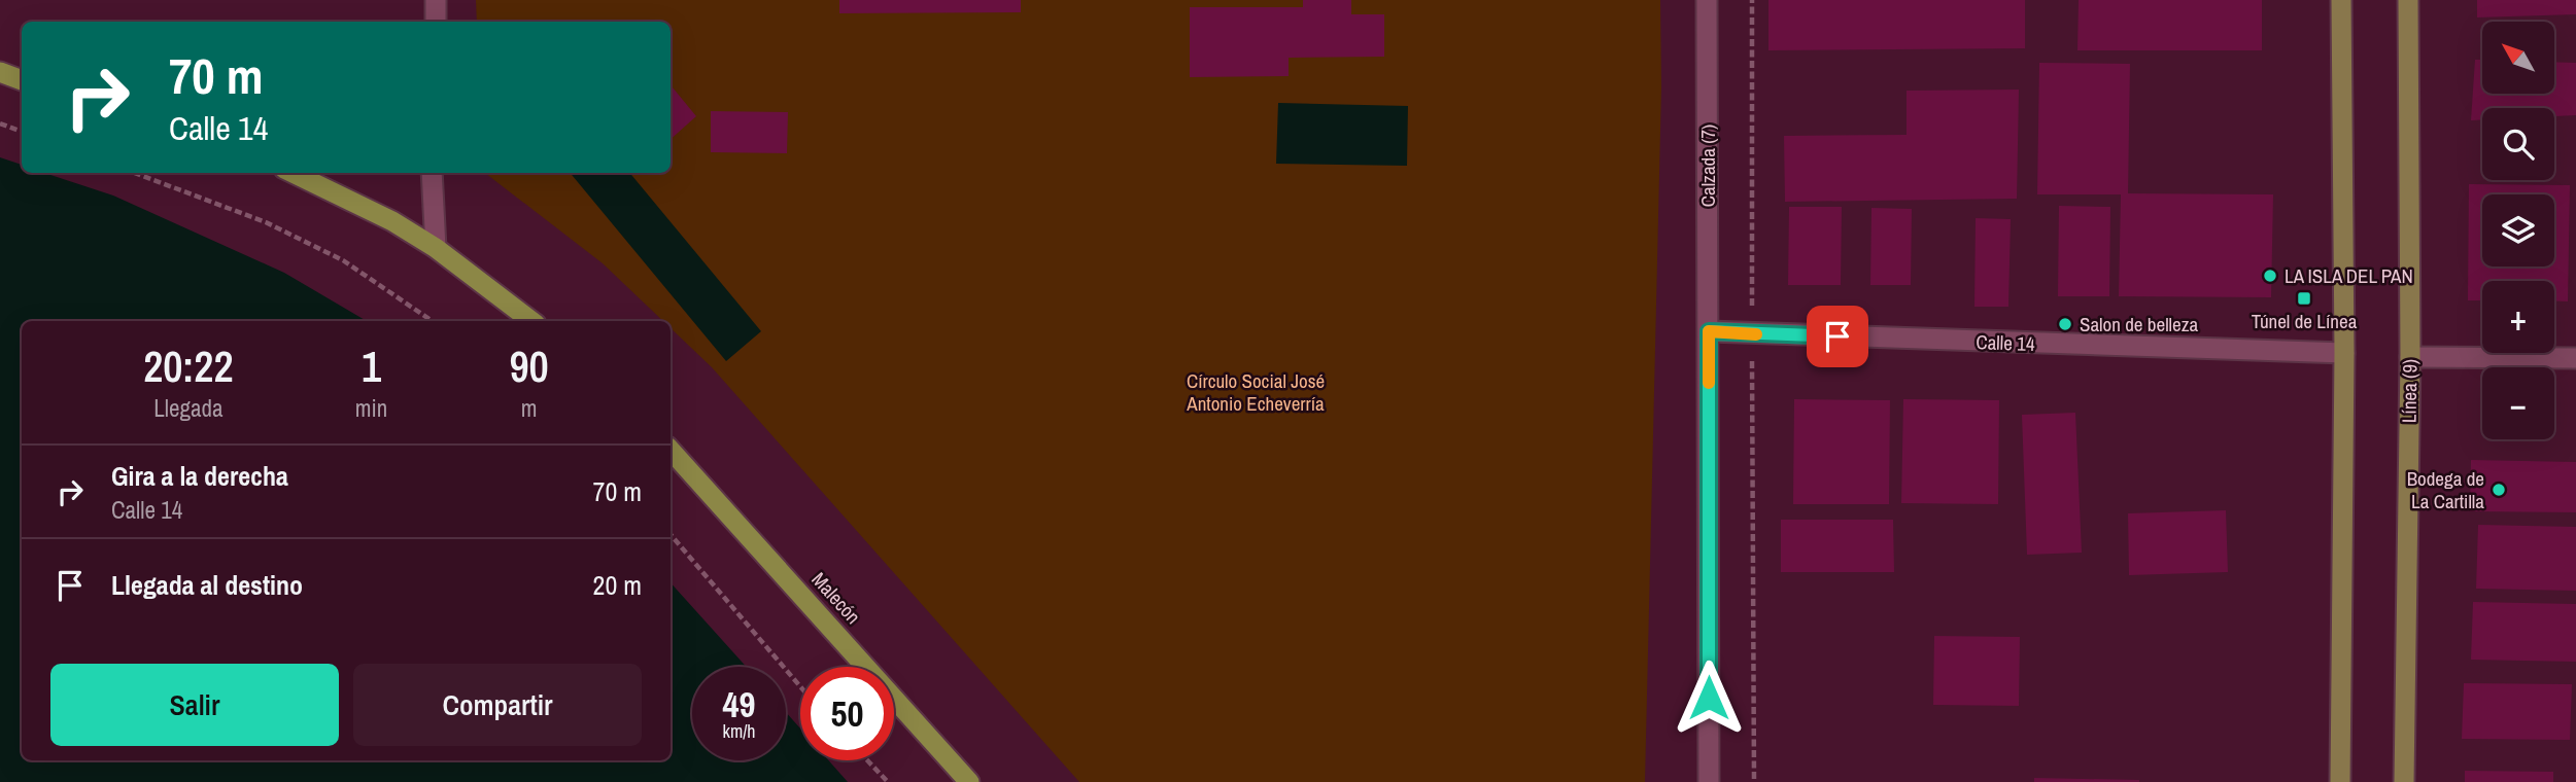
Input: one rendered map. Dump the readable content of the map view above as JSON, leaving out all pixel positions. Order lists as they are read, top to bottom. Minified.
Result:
{"streets":{"highway":["Malecón"],"main road":["Calzada (7)","Calle 14","Línea (9)"]},"crossings":[["Calzada (7)","Calle 14"]],"parks":["Círculo Social José Antonio Echeverría"],"places":{"other":["LA ISLA DEL PAN","Salon de belleza","Bodega de La Cartilla"],"transit":["Túnel de Línea"]},"north":"top left","page":{"map_buttons":["+","−"],"turn":["70 m","Calle 14"],"eta":["20:22","Llegada","1","min","90","m"],"list":[{"name":"Gira a la derecha","note":"Calle 14","value":"70 m"},{"name":"Llegada al destino","value":"20 m"}],"buttons":["Salir","Compartir"],"speed":"49 km/h","limit":"50"}}
